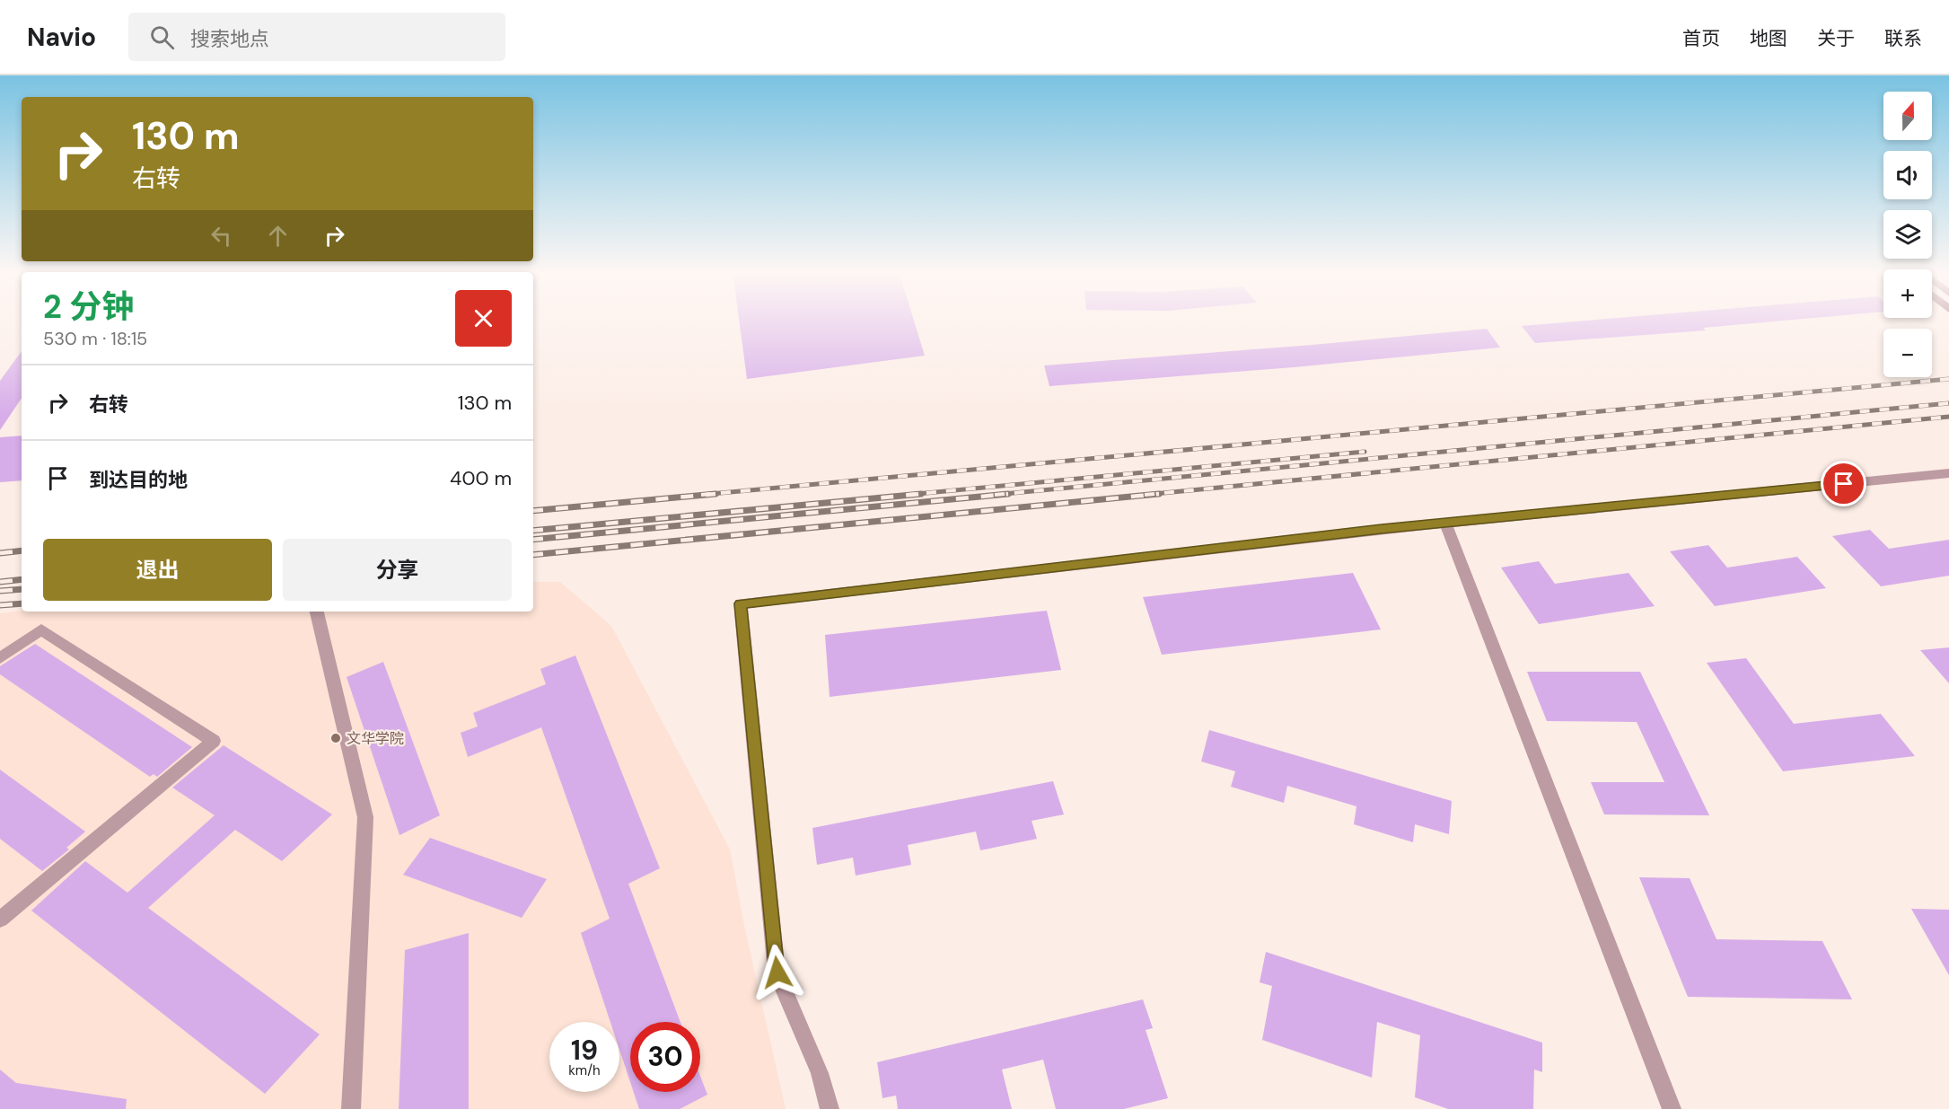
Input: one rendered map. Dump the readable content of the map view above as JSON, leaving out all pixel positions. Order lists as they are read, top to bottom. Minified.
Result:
{"places":["文华学院"],"north":"top","page":{"header":"Navio","search":"搜索地点","nav":["首页","地图","关于","联系"],"map_buttons":["+","−"],"turn":["130 m","右转"],"heading":["2 分钟","530 m · 18:15"],"list":[{"name":"右转","value":"130 m"},{"name":"到达目的地","value":"400 m"}],"buttons":["退出","分享"],"speed":"19 km/h","limit":"30"}}
